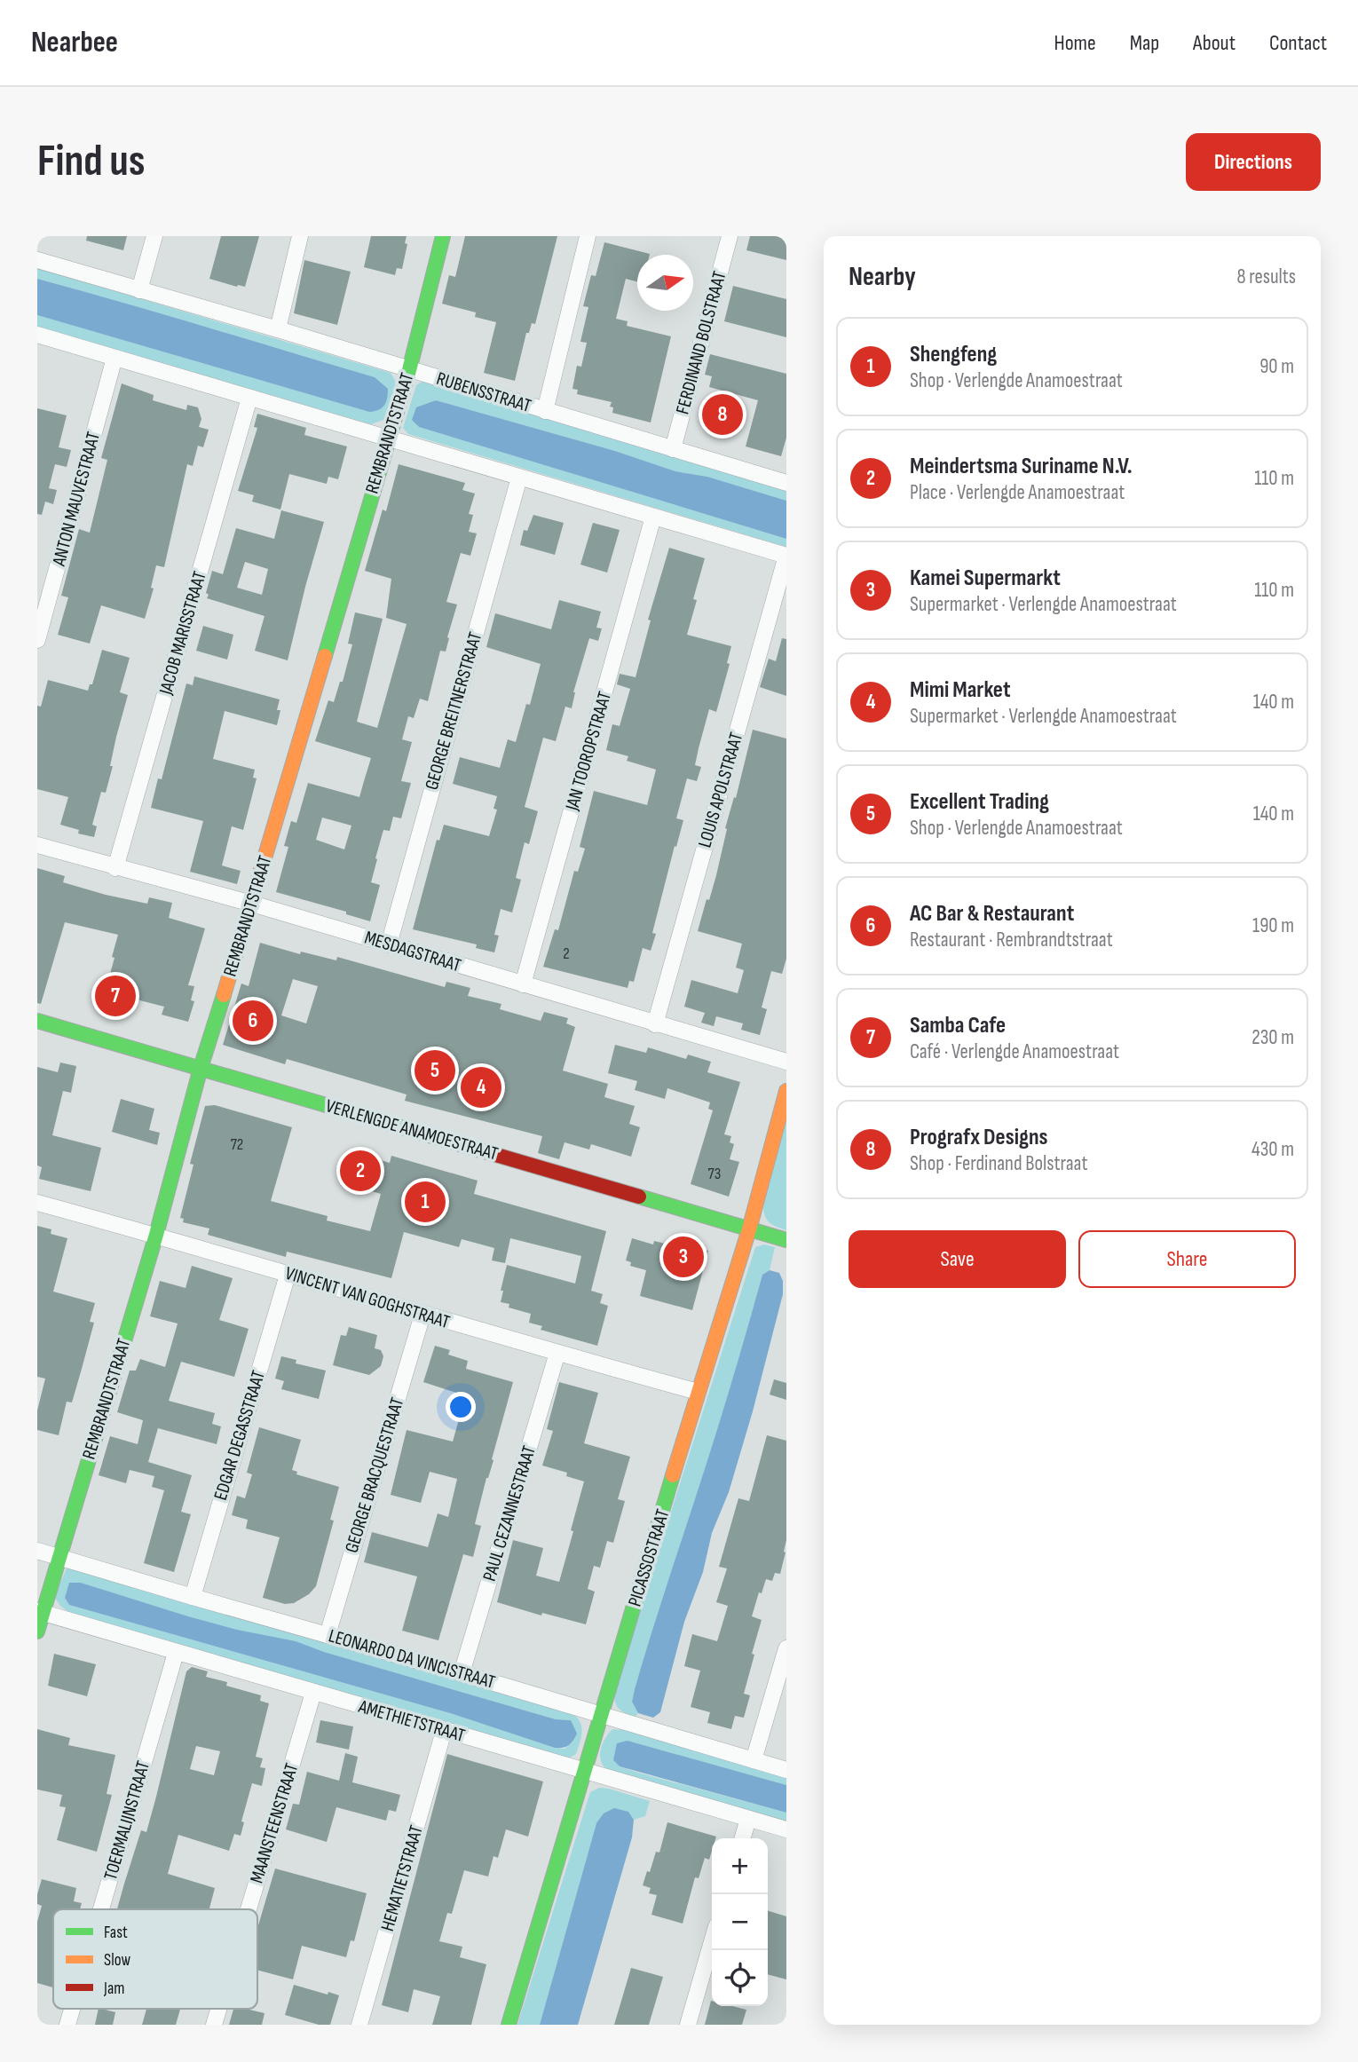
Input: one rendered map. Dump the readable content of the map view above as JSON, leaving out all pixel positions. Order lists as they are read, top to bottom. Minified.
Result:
{"streets":{"street":["FERDINAND BOLSTRAAT","RUBENSSTRAAT","REMBRANDTSTRAAT","ANTON MAUVESTRAAT","JACOB MARISSTRAAT","GEORGE BREITNERSTRAAT","JAN TOOROPSTRAAT","LOUIS APOLSTRAAT","MESDAGSTRAAT","VERLENGDE ANAMOESTRAAT","VINCENT VAN GOGHSTRAAT","EDGAR DEGASSTRAAT","GEORGE BRACQUESTRAAT","PAUL CEZANNESTRAAT","PICASSOSTRAAT","LEONARDO DA VINCISTRAAT","AMETHIETSTRAAT","TOERMALIJNSTRAAT","MAANSTEENSTRAAT","HEMATIETSTRAAT"]},"crossings":[["FERDINAND BOLSTRAAT","RUBENSSTRAAT"],["RUBENSSTRAAT","REMBRANDTSTRAAT"],["REMBRANDTSTRAAT","MESDAGSTRAAT"],["REMBRANDTSTRAAT","VERLENGDE ANAMOESTRAAT"],["REMBRANDTSTRAAT","VINCENT VAN GOGHSTRAAT"],["REMBRANDTSTRAAT","LEONARDO DA VINCISTRAAT"],["REMBRANDTSTRAAT","AMETHIETSTRAAT"],["JACOB MARISSTRAAT","MESDAGSTRAAT"],["GEORGE BREITNERSTRAAT","MESDAGSTRAAT"],["JAN TOOROPSTRAAT","MESDAGSTRAAT"],["LOUIS APOLSTRAAT","MESDAGSTRAAT"],["VERLENGDE ANAMOESTRAAT","PICASSOSTRAAT"],["VINCENT VAN GOGHSTRAAT","EDGAR DEGASSTRAAT"],["VINCENT VAN GOGHSTRAAT","GEORGE BRACQUESTRAAT"],["VINCENT VAN GOGHSTRAAT","PAUL CEZANNESTRAAT"],["VINCENT VAN GOGHSTRAAT","PICASSOSTRAAT"],["EDGAR DEGASSTRAAT","LEONARDO DA VINCISTRAAT"],["GEORGE BRACQUESTRAAT","LEONARDO DA VINCISTRAAT"],["PAUL CEZANNESTRAAT","LEONARDO DA VINCISTRAAT"],["PICASSOSTRAAT","LEONARDO DA VINCISTRAAT"],["PICASSOSTRAAT","AMETHIETSTRAAT"],["AMETHIETSTRAAT","TOERMALIJNSTRAAT"],["AMETHIETSTRAAT","MAANSTEENSTRAAT"],["AMETHIETSTRAAT","HEMATIETSTRAAT"]],"house_numbers":["2","72","73"],"legend":["Fast","Slow","Jam"],"north":"right","page":{"header":"Nearbee","nav":["Home","Map","About","Contact"],"buttons":["Directions",["Save","Share"]],"title":"Find us","heading":["Nearby","8 results"],"list":[{"mark":"1","name":"Shengfeng","note":"Shop · Verlengde Anamoestraat","value":"90 m"},{"mark":"2","name":"Meindertsma Suriname N.V.","note":"Place · Verlengde Anamoestraat","value":"110 m"},{"mark":"3","name":"Kamei Supermarkt","note":"Supermarket · Verlengde Anamoestraat","value":"110 m"},{"mark":"4","name":"Mimi Market","note":"Supermarket · Verlengde Anamoestraat","value":"140 m"},{"mark":"5","name":"Excellent Trading","note":"Shop · Verlengde Anamoestraat","value":"140 m"},{"mark":"6","name":"AC Bar & Restaurant","note":"Restaurant · Rembrandtstraat","value":"190 m"},{"mark":"7","name":"Samba Cafe","note":"Café · Verlengde Anamoestraat","value":"230 m"},{"mark":"8","name":"Prografx Designs","note":"Shop · Ferdinand Bolstraat","value":"430 m"}],"pins":["8","7","6","5","4","2","1","3"],"map_buttons":["+","−"]}}
